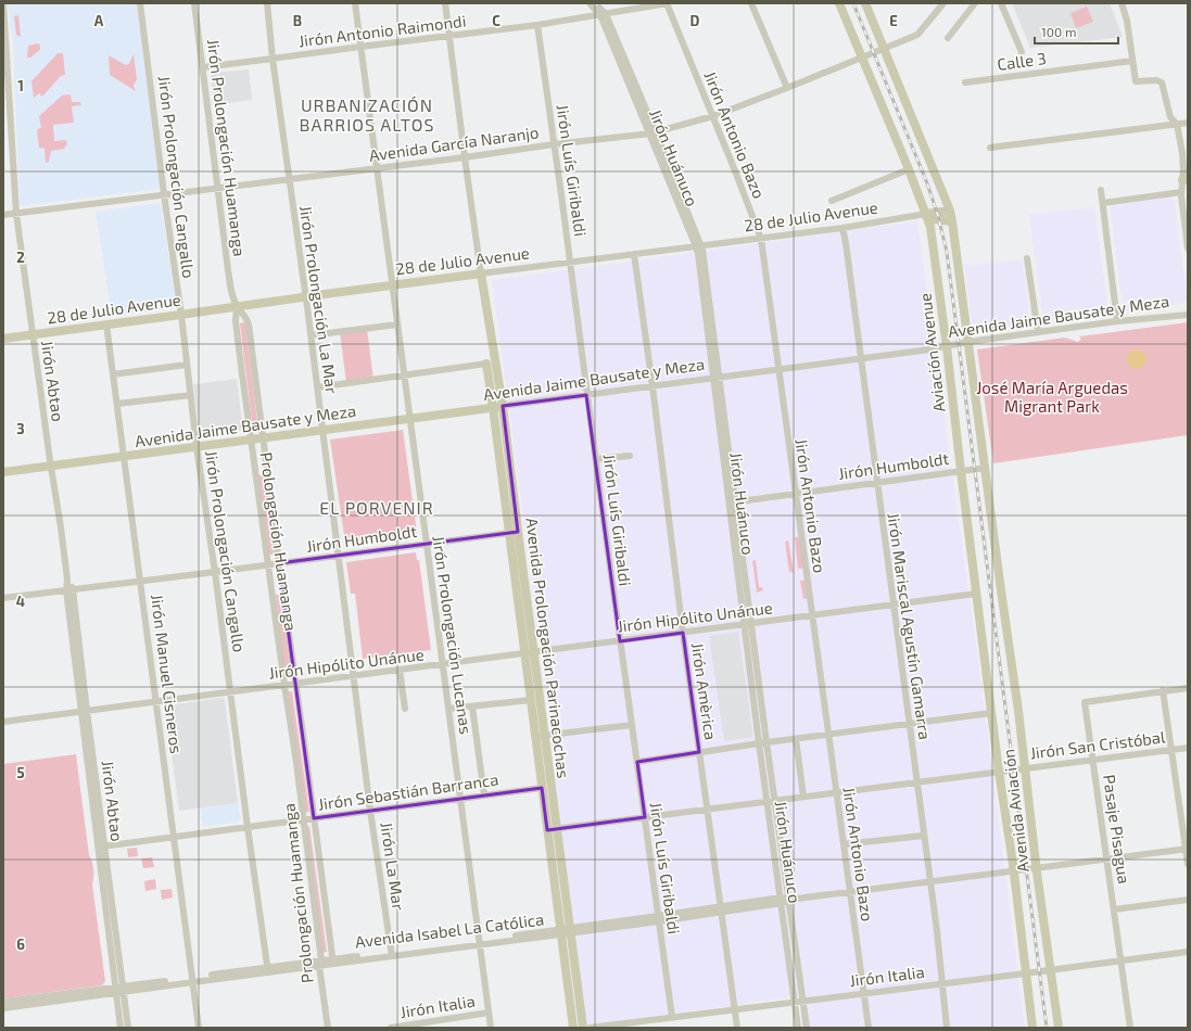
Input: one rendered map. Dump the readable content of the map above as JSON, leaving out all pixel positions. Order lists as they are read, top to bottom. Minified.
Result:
{"streets":{"main road":["28 de Julio Avenue","Avenida Jaime Bausate y Meza","Aviación Avenue","Avenida Prolongación Parinacochas","Avenida Aviación"],"street":["Jirón Antonio Raimondi","Calle 3","Jirón Antonio Bazo","Avenida García Naranjo","Jirón Prolongación Huamanga","Jirón Huánuco","Jirón Luís Giribaldi","Jirón Prolongación Cangallo","Jirón Prolongación La Mar","Jirón Abtao","Jirón Humboldt","Prolongación Huamanga","Jirón Hipólito Unánue","Jirón Mariscal Agustín Gamarra","Jirón Prolongación Lucanas","Jirón Manuel Cisneros","Jirón Amèrica","Jirón San Cristóbal","Jirón Sebastián Barranca","Pasaje Pisagua","Jirón La Mar","Avenida Isabel La Católica","Jirón Italia"]},"crossings":[["Jirón Antonio Raimondi","Jirón Antonio Bazo"],["Jirón Antonio Raimondi","Jirón Prolongación Huamanga"],["Jirón Antonio Raimondi","Jirón Huánuco"],["Jirón Antonio Raimondi","Jirón Luís Giribaldi"],["Jirón Antonio Raimondi","Jirón Prolongación La Mar"],["Jirón Antonio Raimondi","Jirón Prolongación Lucanas"],["Jirón Antonio Bazo","Avenida García Naranjo"],["Jirón Antonio Bazo","28 de Julio Avenue"],["Jirón Antonio Bazo","Avenida Jaime Bausate y Meza"],["Jirón Antonio Bazo","Jirón Humboldt"],["Jirón Antonio Bazo","Jirón Hipólito Unánue"],["Jirón Antonio Bazo","Jirón San Cristóbal"],["Jirón Antonio Bazo","Avenida Isabel La Católica"],["Jirón Antonio Bazo","Jirón Italia"],["Avenida García Naranjo","Jirón Prolongación Huamanga"],["Avenida García Naranjo","Jirón Huánuco"],["Avenida García Naranjo","Jirón Luís Giribaldi"],["Avenida García Naranjo","Jirón Prolongación Cangallo"],["Avenida García Naranjo","Jirón Prolongación La Mar"],["Avenida García Naranjo","Aviación Avenue"],["Avenida García Naranjo","Jirón Abtao"],["Avenida García Naranjo","Jirón Prolongación Lucanas"],["Jirón Prolongación Huamanga","28 de Julio Avenue"],["Jirón Prolongación Huamanga","Prolongación Huamanga"],["Jirón Huánuco","28 de Julio Avenue"],["Jirón Huánuco","Avenida Jaime Bausate y Meza"],["Jirón Huánuco","Jirón Humboldt"],["Jirón Huánuco","Jirón Hipólito Unánue"],["Jirón Huánuco","Jirón San Cristóbal"],["Jirón Huánuco","Avenida Isabel La Católica"],["Jirón Huánuco","Jirón Italia"],["Jirón Luís Giribaldi","28 de Julio Avenue"],["Jirón Luís Giribaldi","Avenida Jaime Bausate y Meza"],["Jirón Luís Giribaldi","Jirón Hipólito Unánue"],["Jirón Luís Giribaldi","Jirón San Cristóbal"],["Jirón Luís Giribaldi","Avenida Isabel La Católica"],["Jirón Luís Giribaldi","Jirón Italia"],["Jirón Prolongación Cangallo","28 de Julio Avenue"],["Jirón Prolongación Cangallo","Avenida Jaime Bausate y Meza"],["Jirón Prolongación Cangallo","Jirón Humboldt"],["Jirón Prolongación Cangallo","Jirón Hipólito Unánue"],["Jirón Prolongación Cangallo","Jirón Sebastián Barranca"],["Jirón Prolongación Cangallo","Avenida Isabel La Católica"],["28 de Julio Avenue","Jirón Prolongación La Mar"],["28 de Julio Avenue","Aviación Avenue"],["28 de Julio Avenue","Jirón Abtao"],["28 de Julio Avenue","Prolongación Huamanga"],["28 de Julio Avenue","Jirón Mariscal Agustín Gamarra"],["28 de Julio Avenue","Jirón Prolongación Lucanas"],["28 de Julio Avenue","Avenida Prolongación Parinacochas"],["28 de Julio Avenue","Jirón Manuel Cisneros"],["28 de Julio Avenue","Jirón Amèrica"],["Jirón Prolongación La Mar","Avenida Jaime Bausate y Meza"],["Jirón Prolongación La Mar","Jirón Humboldt"],["Jirón Prolongación La Mar","Jirón Hipólito Unánue"],["Jirón Prolongación La Mar","Jirón La Mar"],["Avenida Jaime Bausate y Meza","Aviación Avenue"],["Avenida Jaime Bausate y Meza","Jirón Abtao"],["Avenida Jaime Bausate y Meza","Prolongación Huamanga"],["Avenida Jaime Bausate y Meza","Jirón Mariscal Agustín Gamarra"],["Avenida Jaime Bausate y Meza","Jirón Prolongación Lucanas"],["Avenida Jaime Bausate y Meza","Avenida Prolongación Parinacochas"],["Avenida Jaime Bausate y Meza","Jirón Manuel Cisneros"],["Avenida Jaime Bausate y Meza","Jirón Amèrica"],["Aviación Avenue","Jirón Humboldt"],["Aviación Avenue","Jirón Hipólito Unánue"],["Aviación Avenue","Avenida Aviación"],["Jirón Abtao","Jirón Humboldt"],["Jirón Abtao","Jirón Hipólito Unánue"],["Jirón Abtao","Jirón Sebastián Barranca"],["Jirón Abtao","Avenida Isabel La Católica"],["Jirón Humboldt","Prolongación Huamanga"],["Jirón Humboldt","Jirón Mariscal Agustín Gamarra"],["Jirón Humboldt","Jirón Prolongación Lucanas"],["Jirón Humboldt","Avenida Prolongación Parinacochas"],["Jirón Humboldt","Jirón Manuel Cisneros"],["Jirón Humboldt","Avenida Aviación"],["Prolongación Huamanga","Jirón Hipólito Unánue"],["Prolongación Huamanga","Jirón Sebastián Barranca"],["Prolongación Huamanga","Avenida Isabel La Católica"],["Jirón Hipólito Unánue","Jirón Mariscal Agustín Gamarra"],["Jirón Hipólito Unánue","Jirón Prolongación Lucanas"],["Jirón Hipólito Unánue","Avenida Prolongación Parinacochas"],["Jirón Hipólito Unánue","Jirón Manuel Cisneros"],["Jirón Hipólito Unánue","Jirón Amèrica"],["Jirón Hipólito Unánue","Jirón La Mar"],["Jirón Mariscal Agustín Gamarra","Jirón San Cristóbal"],["Jirón Mariscal Agustín Gamarra","Avenida Isabel La Católica"],["Jirón Mariscal Agustín Gamarra","Jirón Italia"],["Jirón Prolongación Lucanas","Jirón Sebastián Barranca"],["Jirón Prolongación Lucanas","Avenida Isabel La Católica"],["Jirón Prolongación Lucanas","Jirón Italia"],["Avenida Prolongación Parinacochas","Jirón San Cristóbal"],["Avenida Prolongación Parinacochas","Jirón Sebastián Barranca"],["Avenida Prolongación Parinacochas","Avenida Isabel La Católica"],["Jirón Manuel Cisneros","Jirón Sebastián Barranca"],["Jirón Manuel Cisneros","Avenida Isabel La Católica"],["Jirón Amèrica","Jirón San Cristóbal"],["Jirón Amèrica","Avenida Isabel La Católica"],["Jirón Amèrica","Jirón Italia"],["Jirón San Cristóbal","Avenida Aviación"],["Jirón San Cristóbal","Pasaje Pisagua"],["Jirón Sebastián Barranca","Jirón La Mar"],["Avenida Aviación","Avenida Isabel La Católica"],["Avenida Aviación","Jirón Italia"],["Pasaje Pisagua","Avenida Isabel La Católica"],["Pasaje Pisagua","Jirón Italia"],["Jirón La Mar","Avenida Isabel La Católica"]],"districts":["URBANIZACIÓN BARRIOS ALTOS","EL PORVENIR"],"parks":["José María Arguedas Migrant Park"],"scale_bar":"100 m","grid":{"columns":["A","B","C","D","E"],"rows":["1","2","3","4","5","6"]}}
